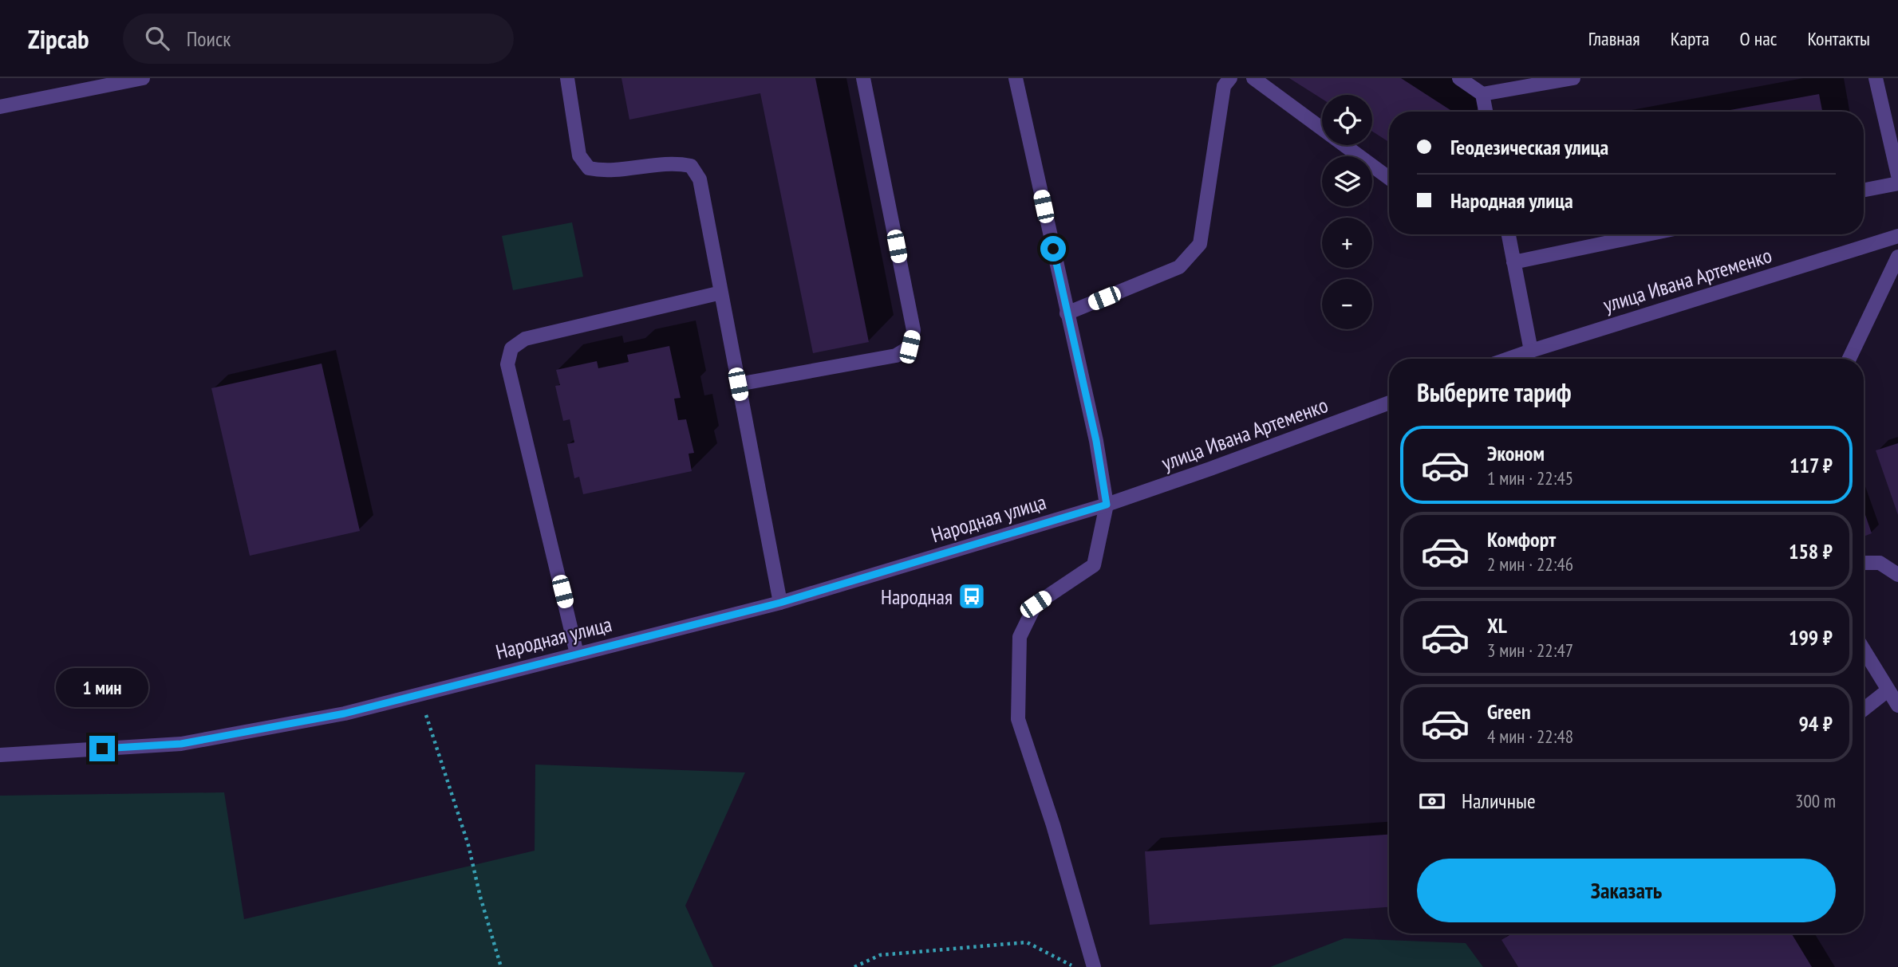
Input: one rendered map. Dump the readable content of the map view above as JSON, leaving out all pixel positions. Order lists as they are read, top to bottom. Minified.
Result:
{"streets":{"street":["улица Ивана Артеменко","Народная улица"]},"crossings":[["улица Ивана Артеменко","Народная улица"]],"places":{"bus stop":["Народная"]},"page":{"header":"Zipcab","search":"Поиск","nav":["Главная","Карта","О нас","Контакты"],"map_buttons":["+","−"],"banner":["Геодезическая улица","Народная улица"],"heading":"Выберите тариф","list":[{"name":"Эконом","note":"1 мин · 22:45","value":"117 ₽"},{"name":"Комфорт","note":"2 мин · 22:46","value":"158 ₽"},{"name":"XL","note":"3 мин · 22:47","value":"199 ₽"},{"name":"Green","note":"4 мин · 22:48","value":"94 ₽"}],"bubble":"1 мин","pay":["Наличные","300 m"],"buttons":"Заказать"}}
